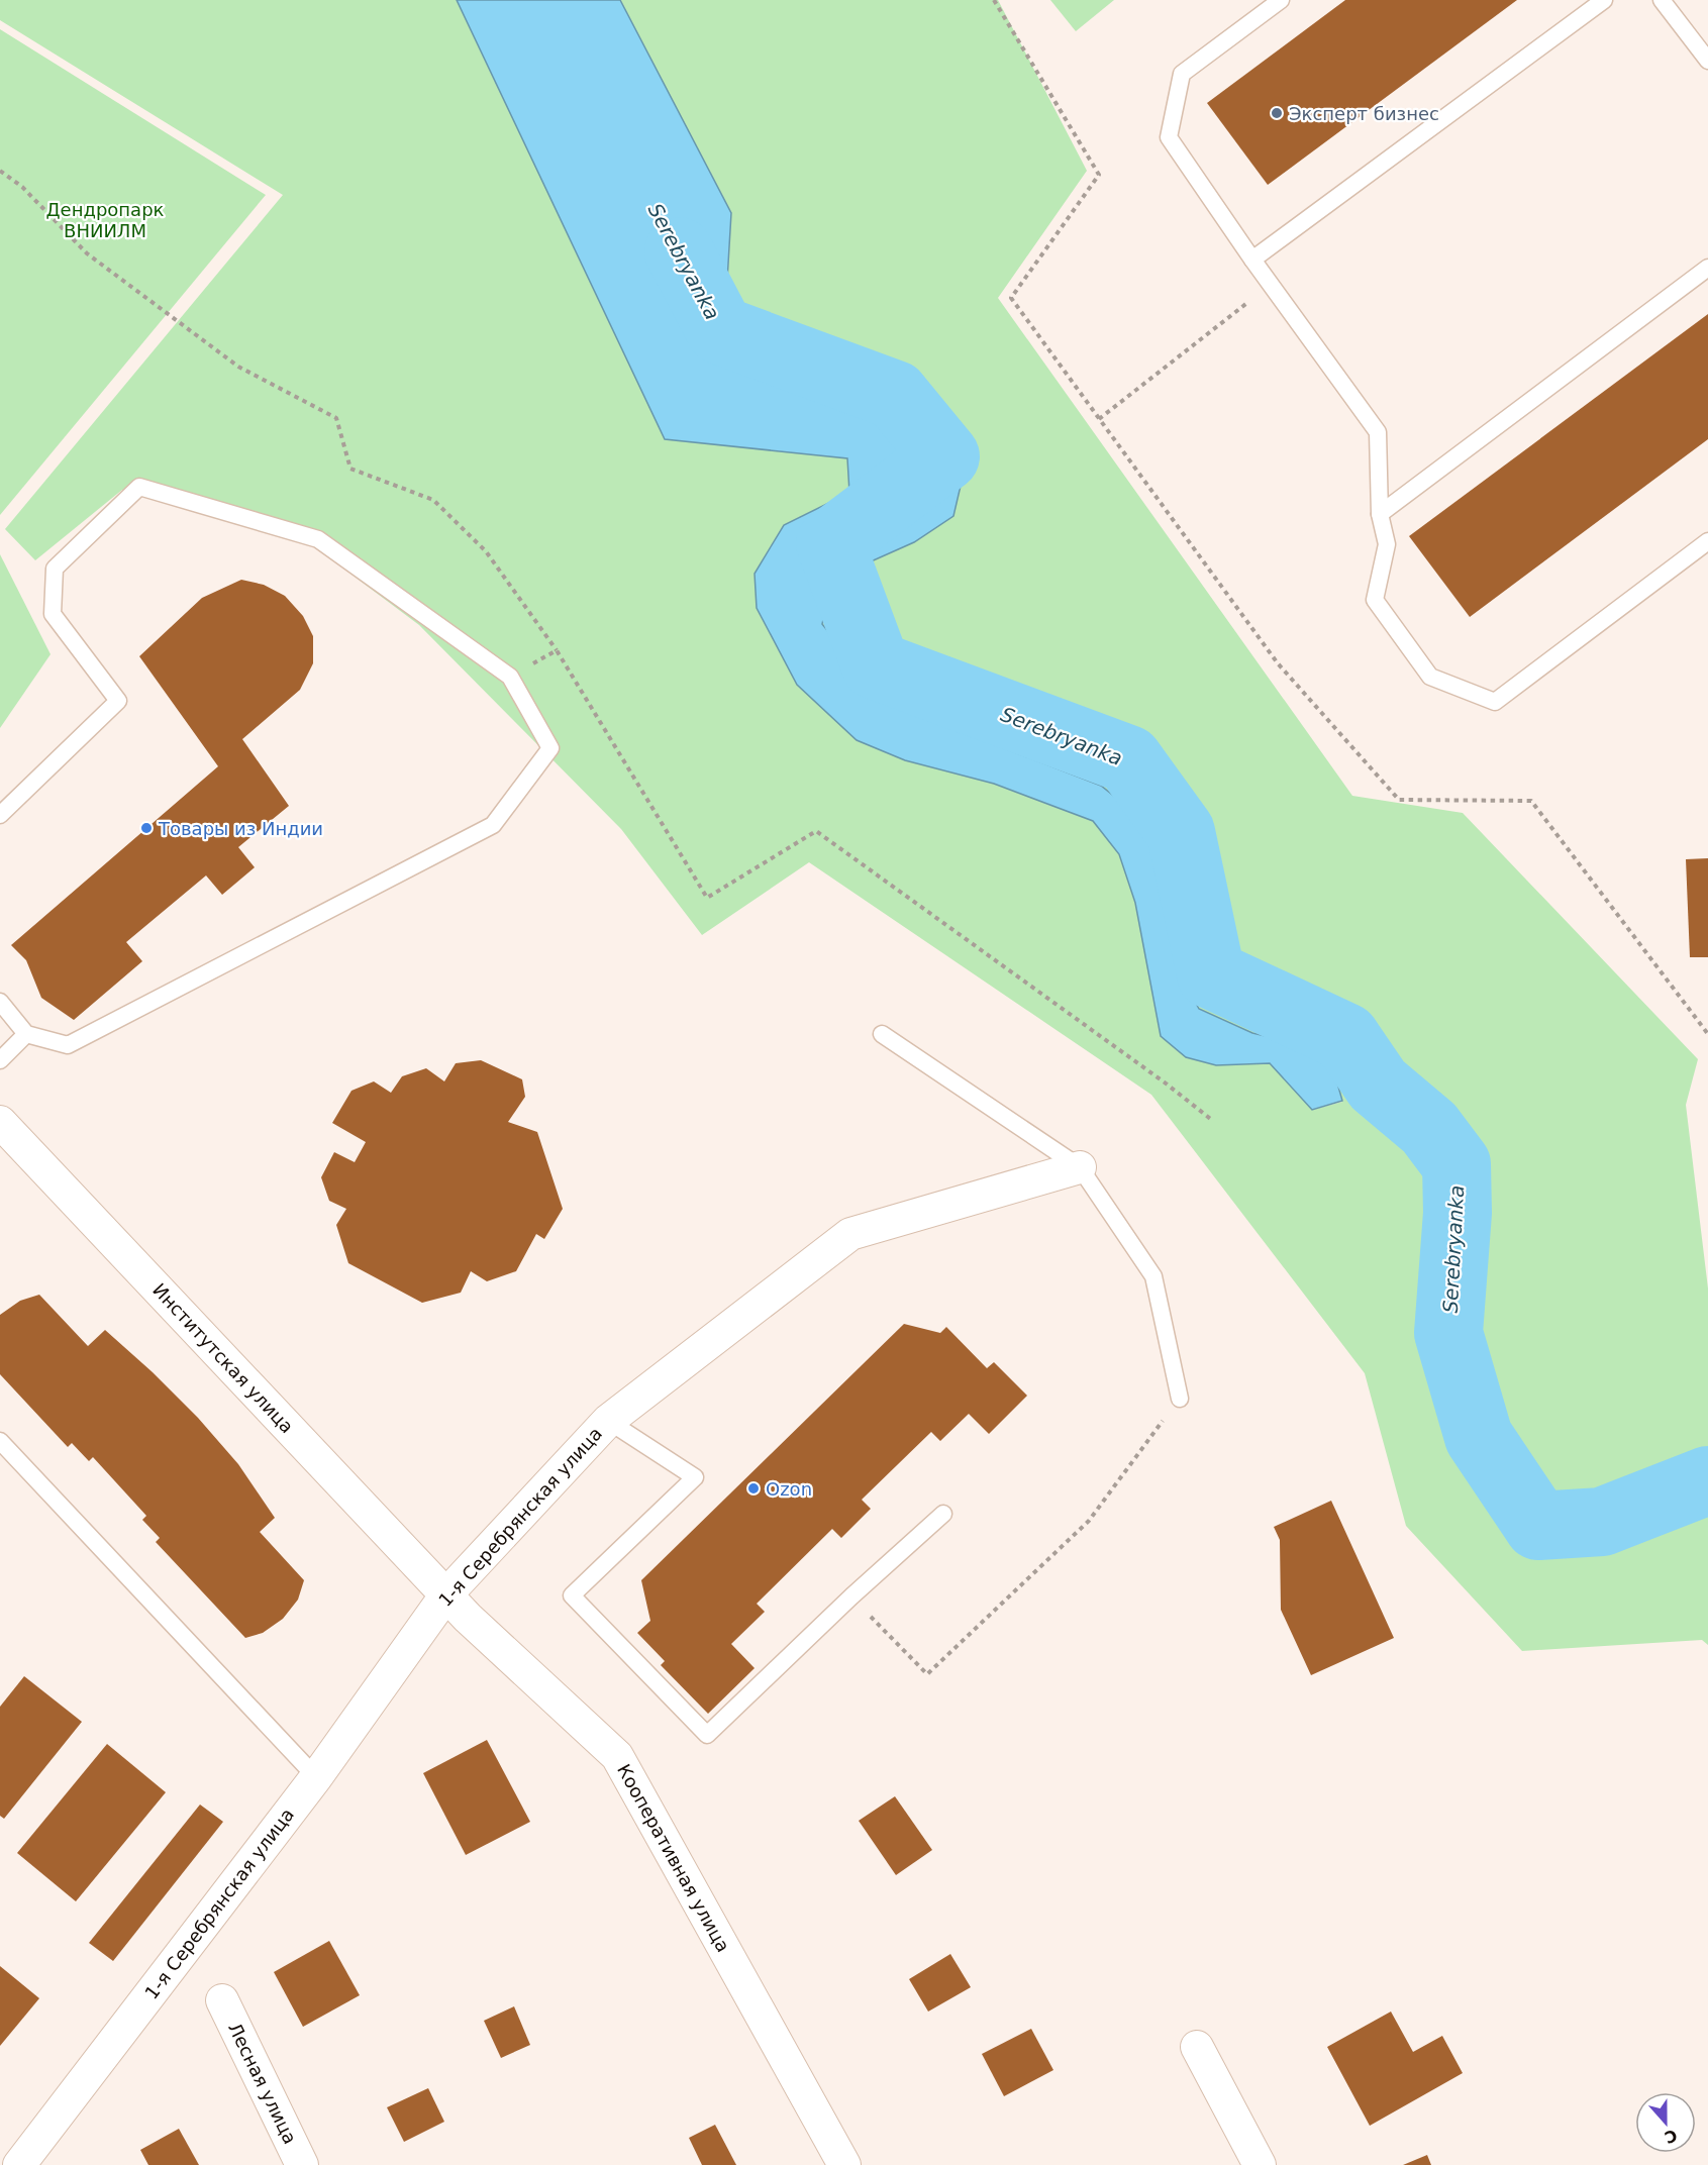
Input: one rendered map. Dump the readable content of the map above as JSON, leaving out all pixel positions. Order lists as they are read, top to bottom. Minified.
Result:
{"streets":{"street":["Институтская улица","1-я Серебрянская улица","Кооперативная улица","Лесная улица"]},"crossings":[["Институтская улица","1-я Серебрянская улица"],["Институтская улица","Кооперативная улица"],["1-я Серебрянская улица","Кооперативная улица"]],"water":["Serebryanka"],"parks":["Дендропарк ВНИИЛМ"],"places":["Эксперт бизнес","Товары из Индии","Ozon"],"north":"bottom"}
